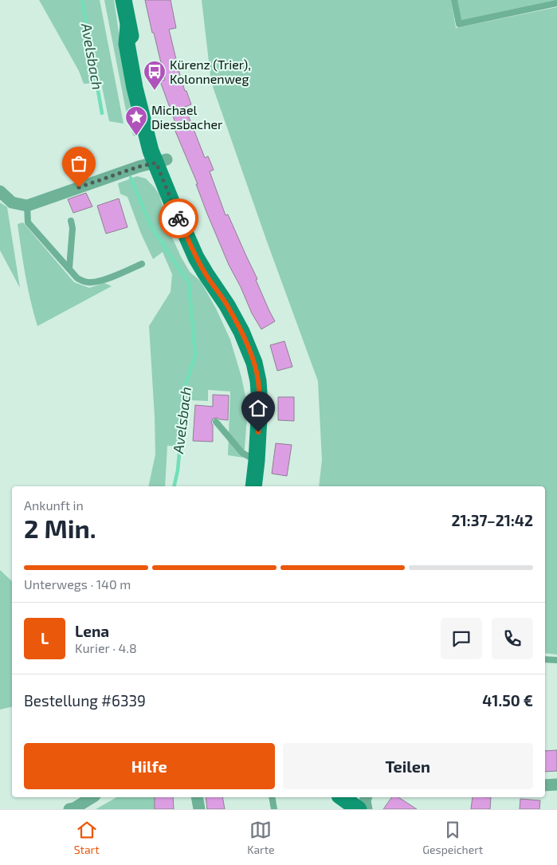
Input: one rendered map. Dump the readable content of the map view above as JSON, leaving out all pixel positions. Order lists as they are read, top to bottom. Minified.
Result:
{"water":["Avelsbach"],"places":{"bus stop":["Kürenz (Trier), Kolonnenweg"],"place":["Michael Diessbacher"]},"page":{"heading":["2 Min.","Ankunft in","21:37–21:42"],"panel":["Lena","Kurier · 4.8","Bestellung #6339","41.50 €"],"bar":"Unterwegs · 140 m","round":"L","buttons":["Hilfe","Teilen"],"tabs":["Start","Karte","Gespeichert"]}}
